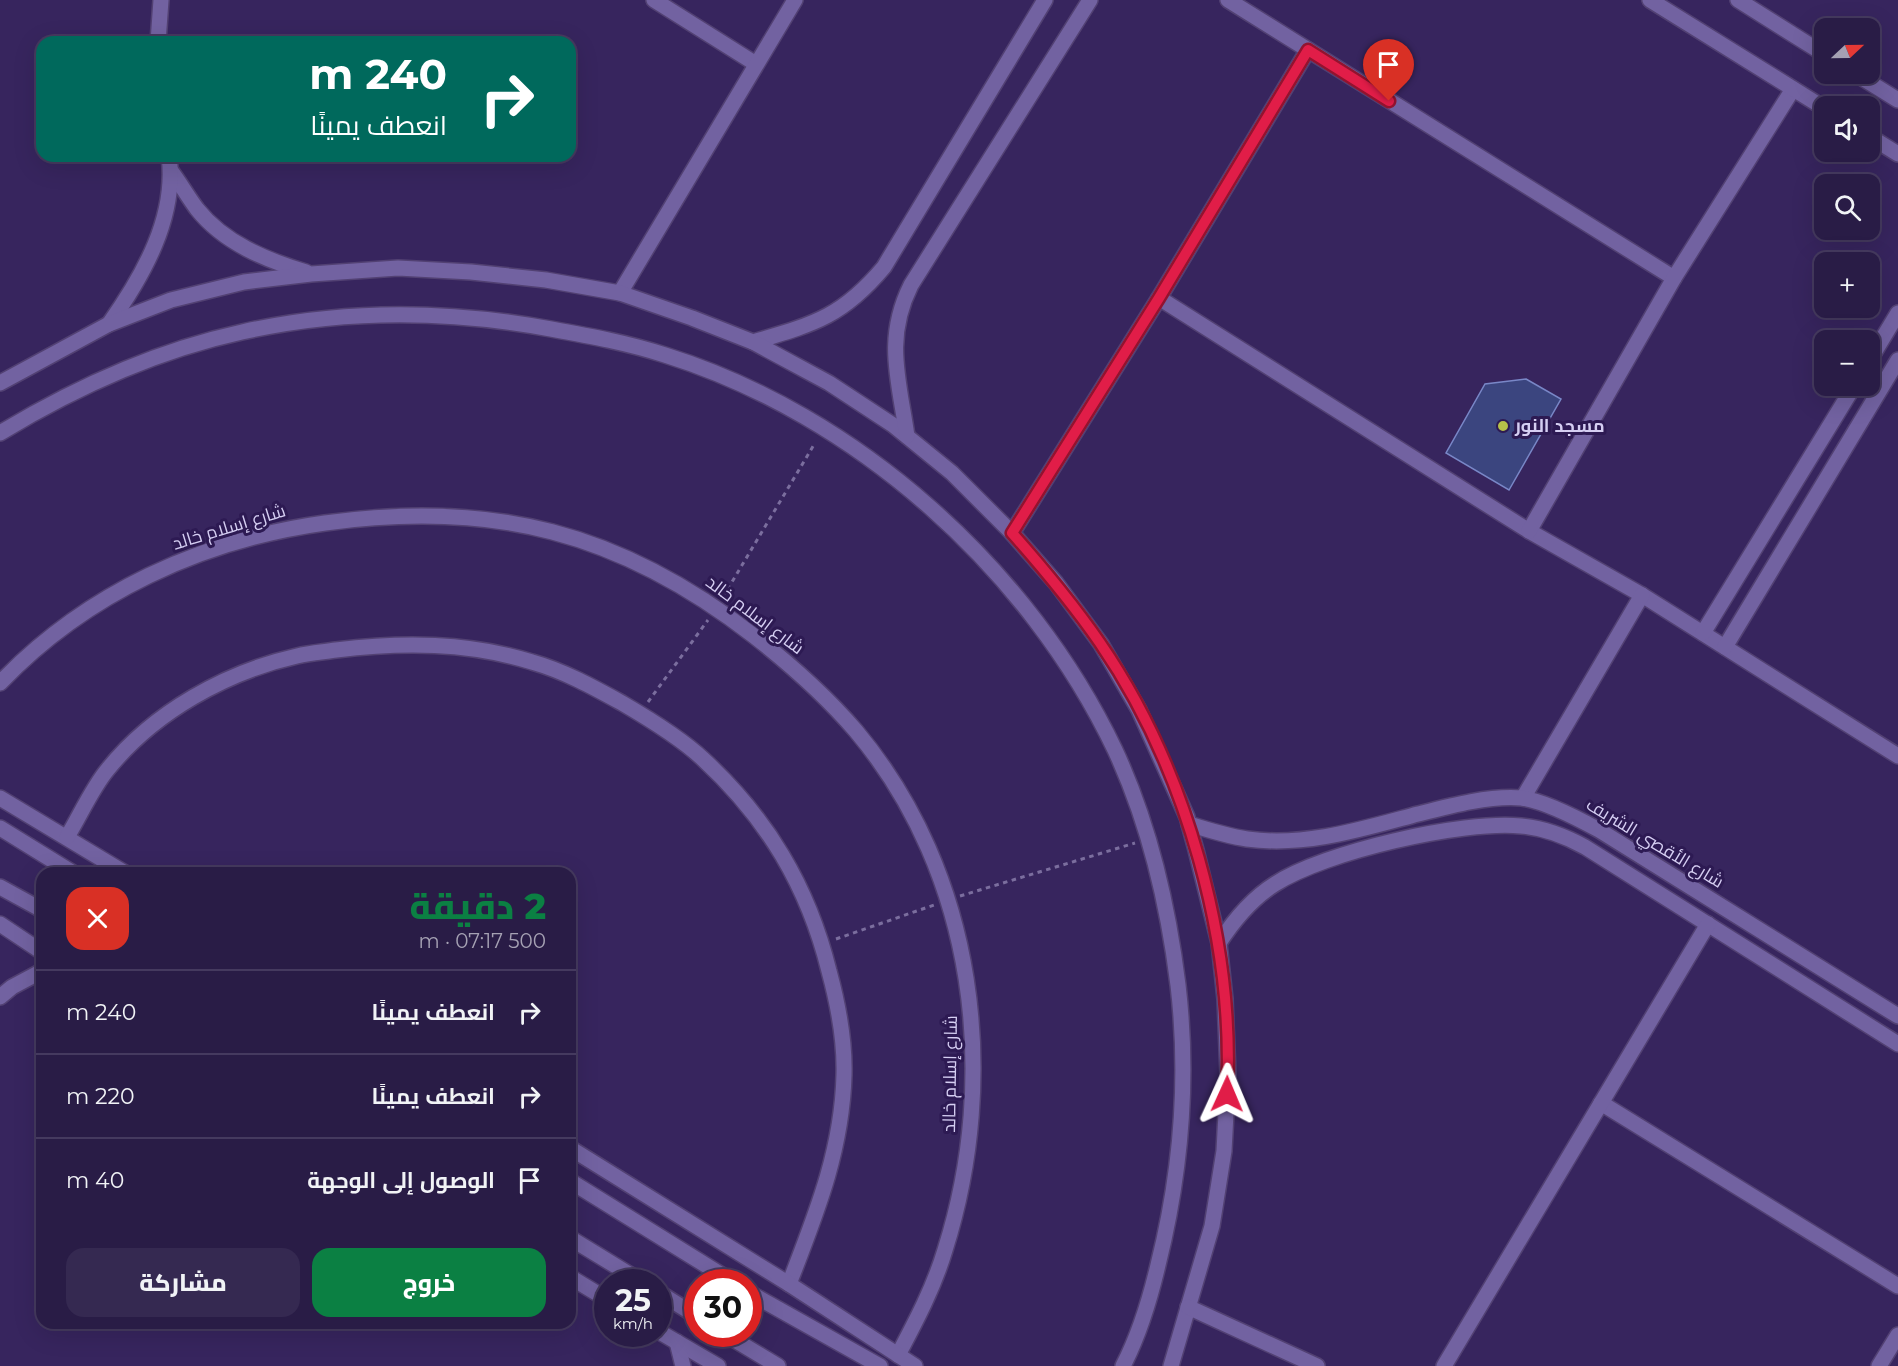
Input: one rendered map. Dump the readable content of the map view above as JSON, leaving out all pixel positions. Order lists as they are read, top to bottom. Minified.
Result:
{"streets":{"street":["شارع إسلام خالد","شارع الأقصي الشريف"]},"places":["مسجد النور"],"north":"right","page":{"map_buttons":["+","−"],"turn":["240 m","انعطف يمينًا"],"heading":["2 دقيقة","500 m · 07:17"],"list":[{"name":"انعطف يمينًا","value":"240 m"},{"name":"انعطف يمينًا","value":"220 m"},{"name":"الوصول إلى الوجهة","value":"40 m"}],"buttons":["خروج","مشاركة"],"speed":"25 km/h","limit":"30"}}
